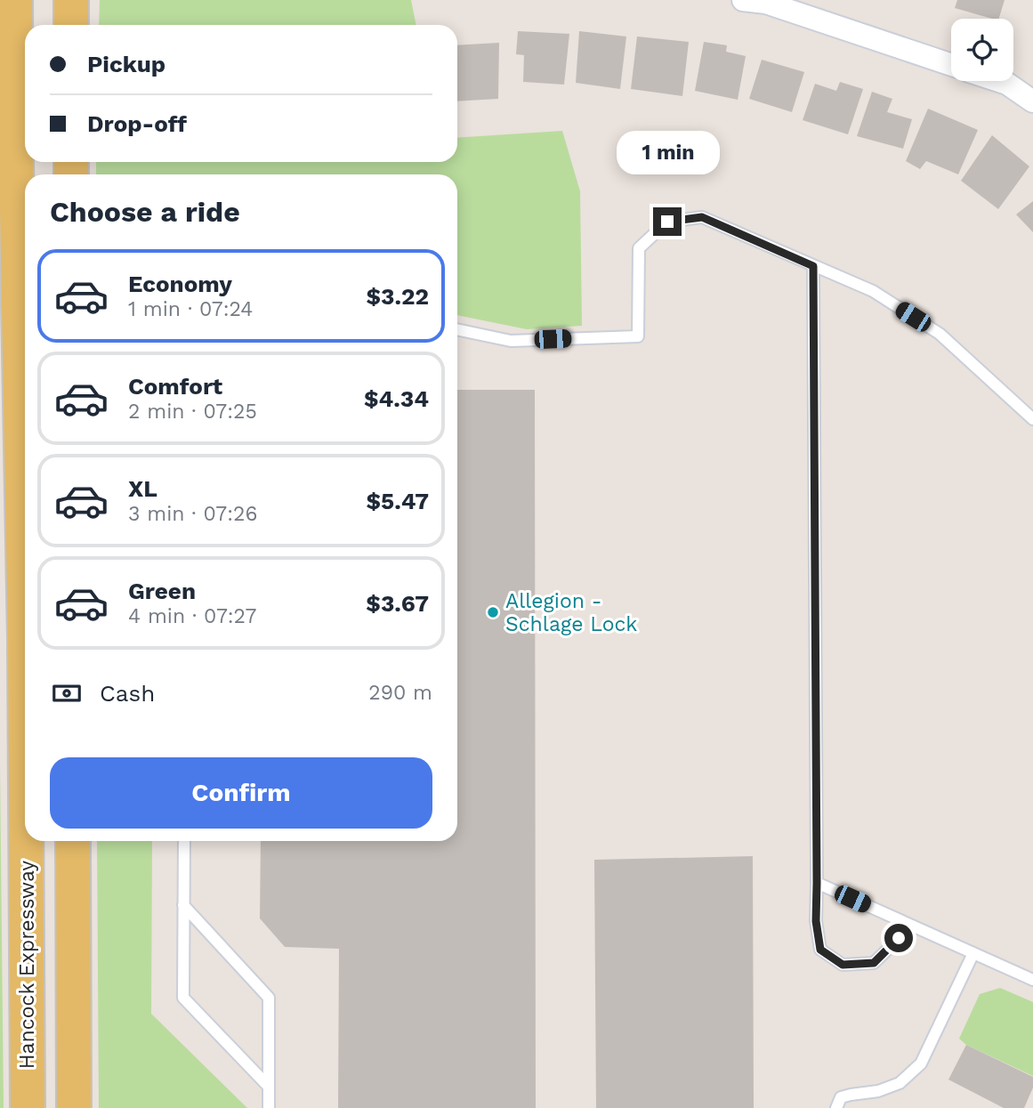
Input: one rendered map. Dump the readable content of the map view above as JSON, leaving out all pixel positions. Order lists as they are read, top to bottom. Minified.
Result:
{"streets":{"main road":["Hancock Expressway"]},"places":["Allegion - Schlage Lock"],"page":{"banner":["Pickup","Drop-off"],"bubble":"1 min","heading":"Choose a ride","list":[{"name":"Economy","note":"1 min · 07:24","value":"$3.22"},{"name":"Comfort","note":"2 min · 07:25","value":"$4.34"},{"name":"XL","note":"3 min · 07:26","value":"$5.47"},{"name":"Green","note":"4 min · 07:27","value":"$3.67"}],"pay":["Cash","290 m"],"buttons":"Confirm"}}
